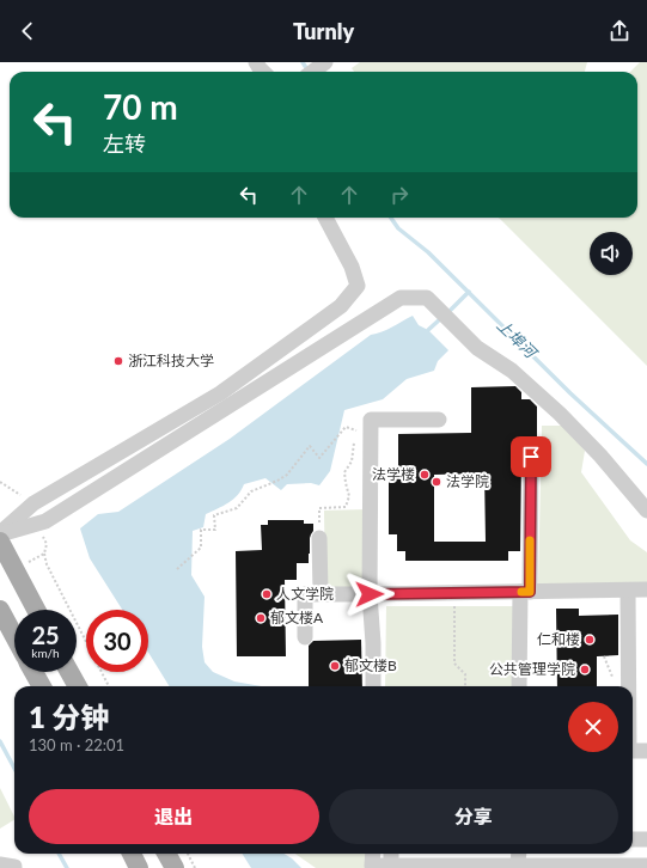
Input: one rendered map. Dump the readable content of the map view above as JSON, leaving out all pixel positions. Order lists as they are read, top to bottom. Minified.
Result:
{"water":["上埠河"],"places":["浙江科技大学","法学楼","法学院","人文学院","郁文楼A","仁和楼","郁文楼B","公共管理学院"],"page":{"header":"Turnly","turn":["70 m","左转"],"speed":"25 km/h","limit":"30","heading":["1 分钟","130 m · 22:01"],"buttons":["退出","分享"]}}
